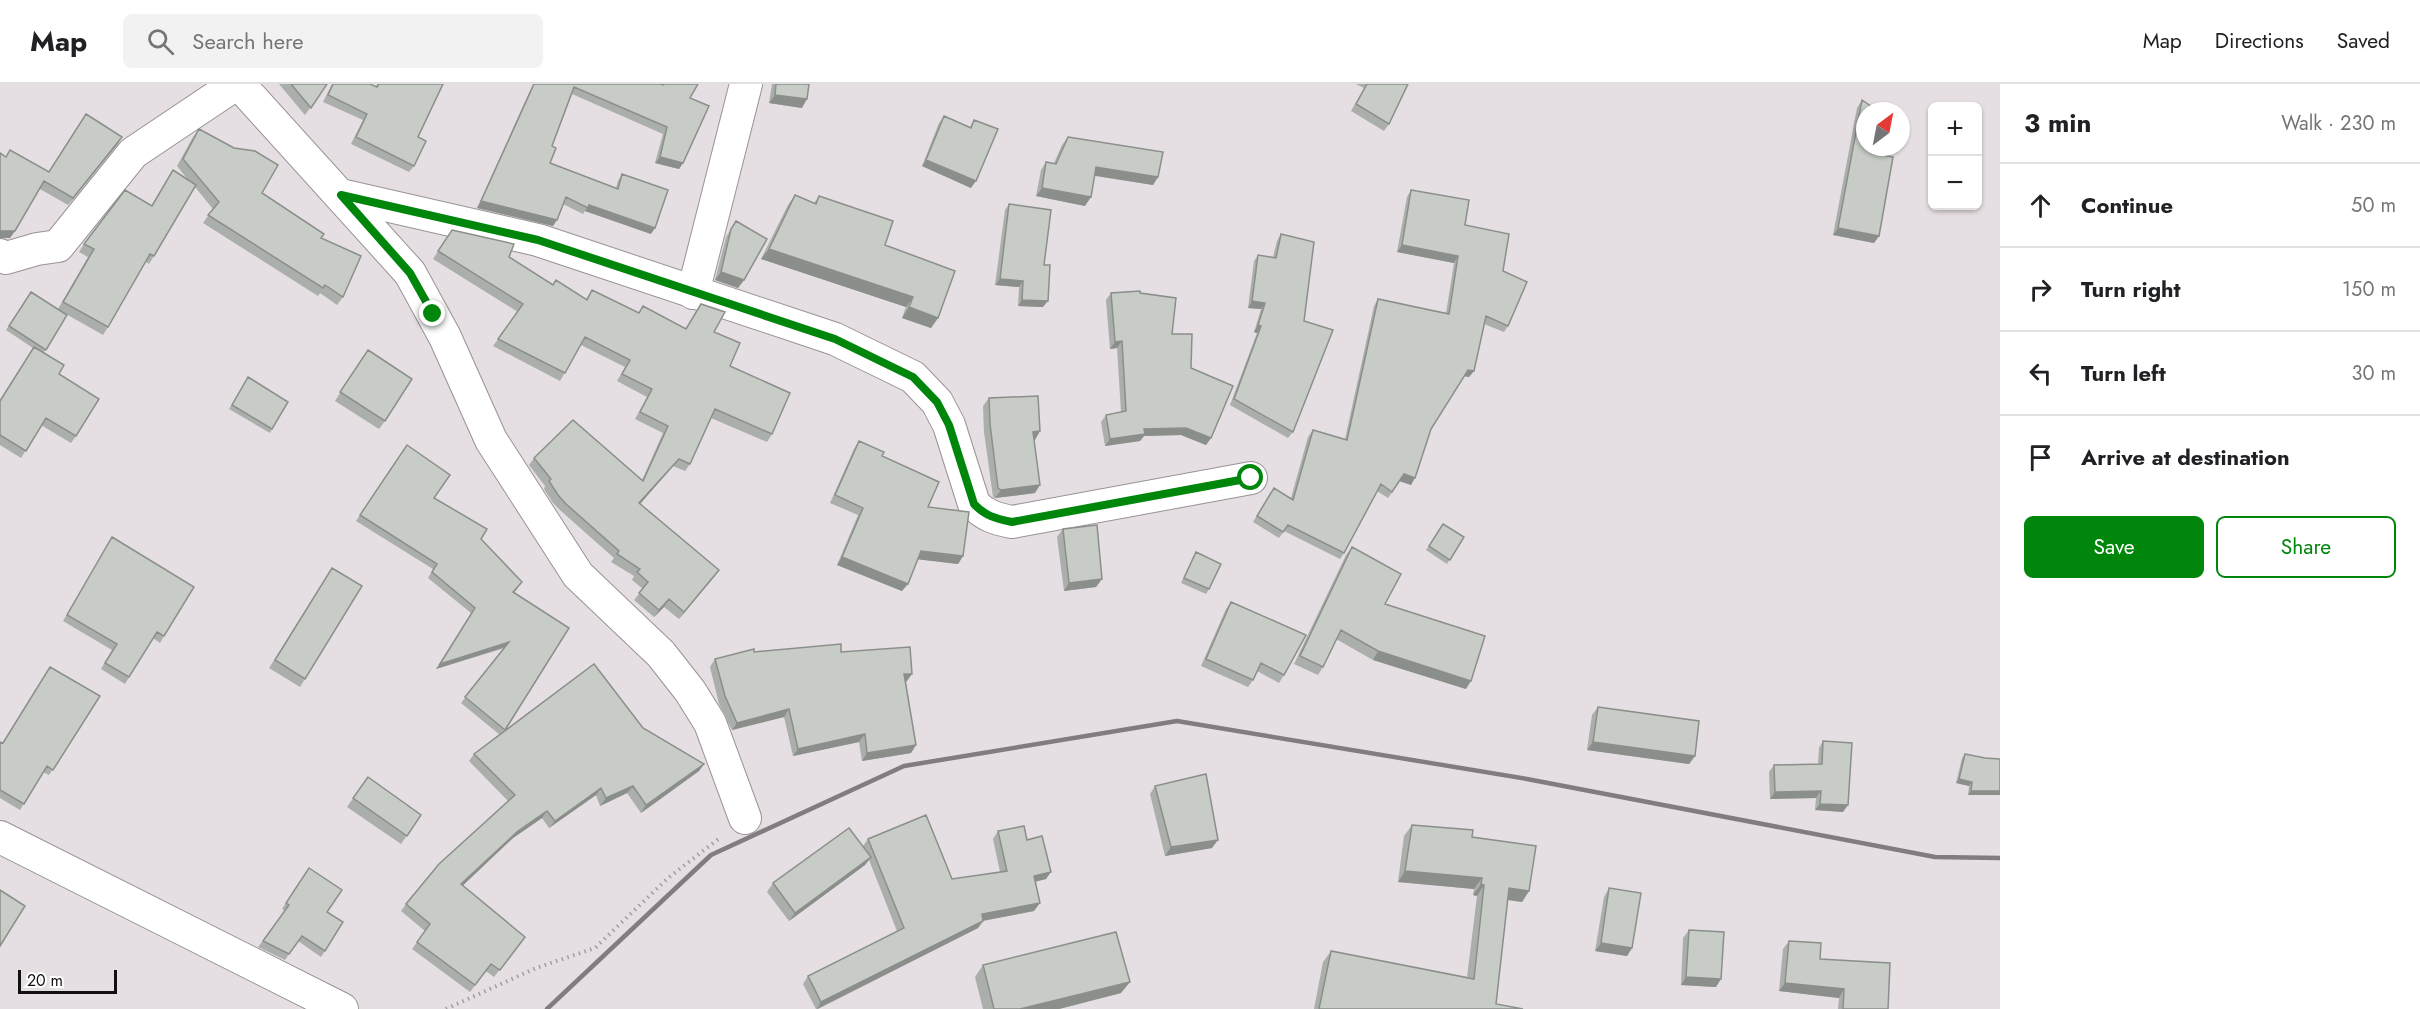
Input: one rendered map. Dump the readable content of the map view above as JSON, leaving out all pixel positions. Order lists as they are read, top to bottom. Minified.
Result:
{"scale_bar":"20 m","north":"top right","page":{"header":"Map","search":"Search here","nav":["Map","Directions","Saved"],"heading":["3 min","Walk · 230 m"],"map_buttons":["+","−"],"list":[["Continue","50 m"],["Turn right","150 m"],["Turn left","30 m"],"Arrive at destination"],"buttons":["Save","Share"],"scale":"20 m"}}
